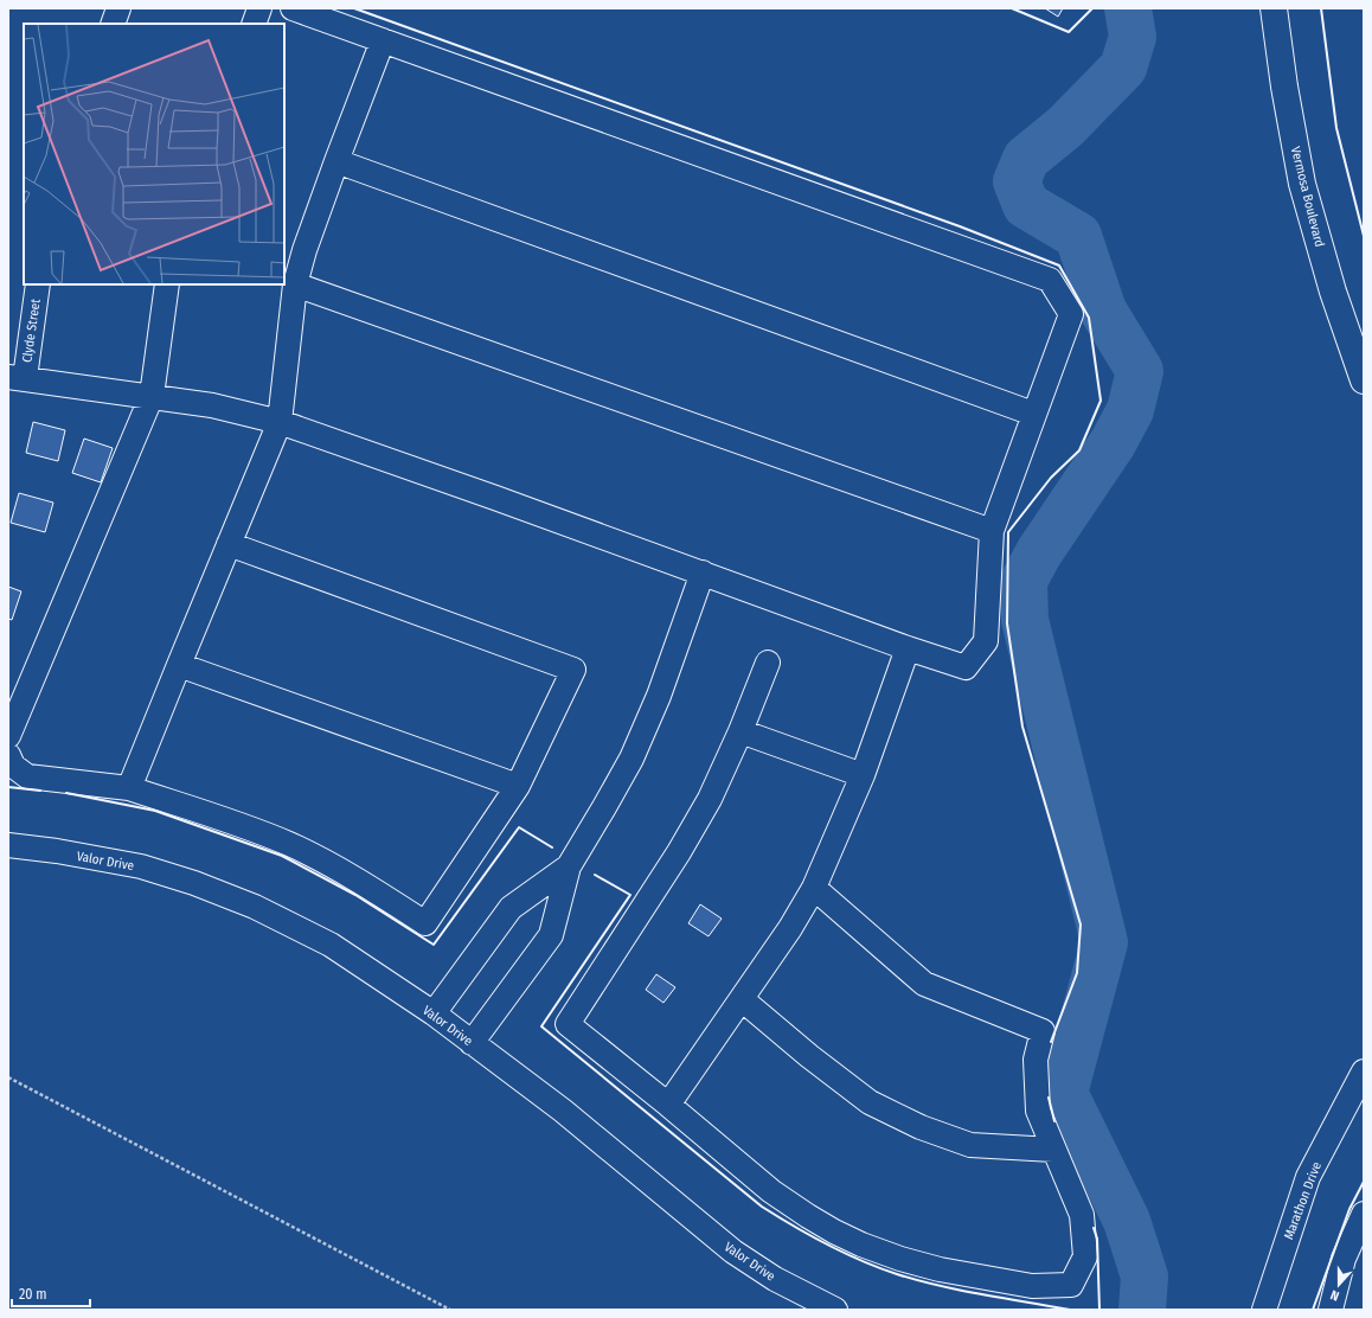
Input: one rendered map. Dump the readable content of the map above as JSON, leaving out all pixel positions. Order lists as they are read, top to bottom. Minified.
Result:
{"streets":{"main road":["Vermosa Boulevard"],"street":["Clyde Street","Valor Drive","Marathon Drive"]},"scale_bar":"20 m","north":"bottom"}
